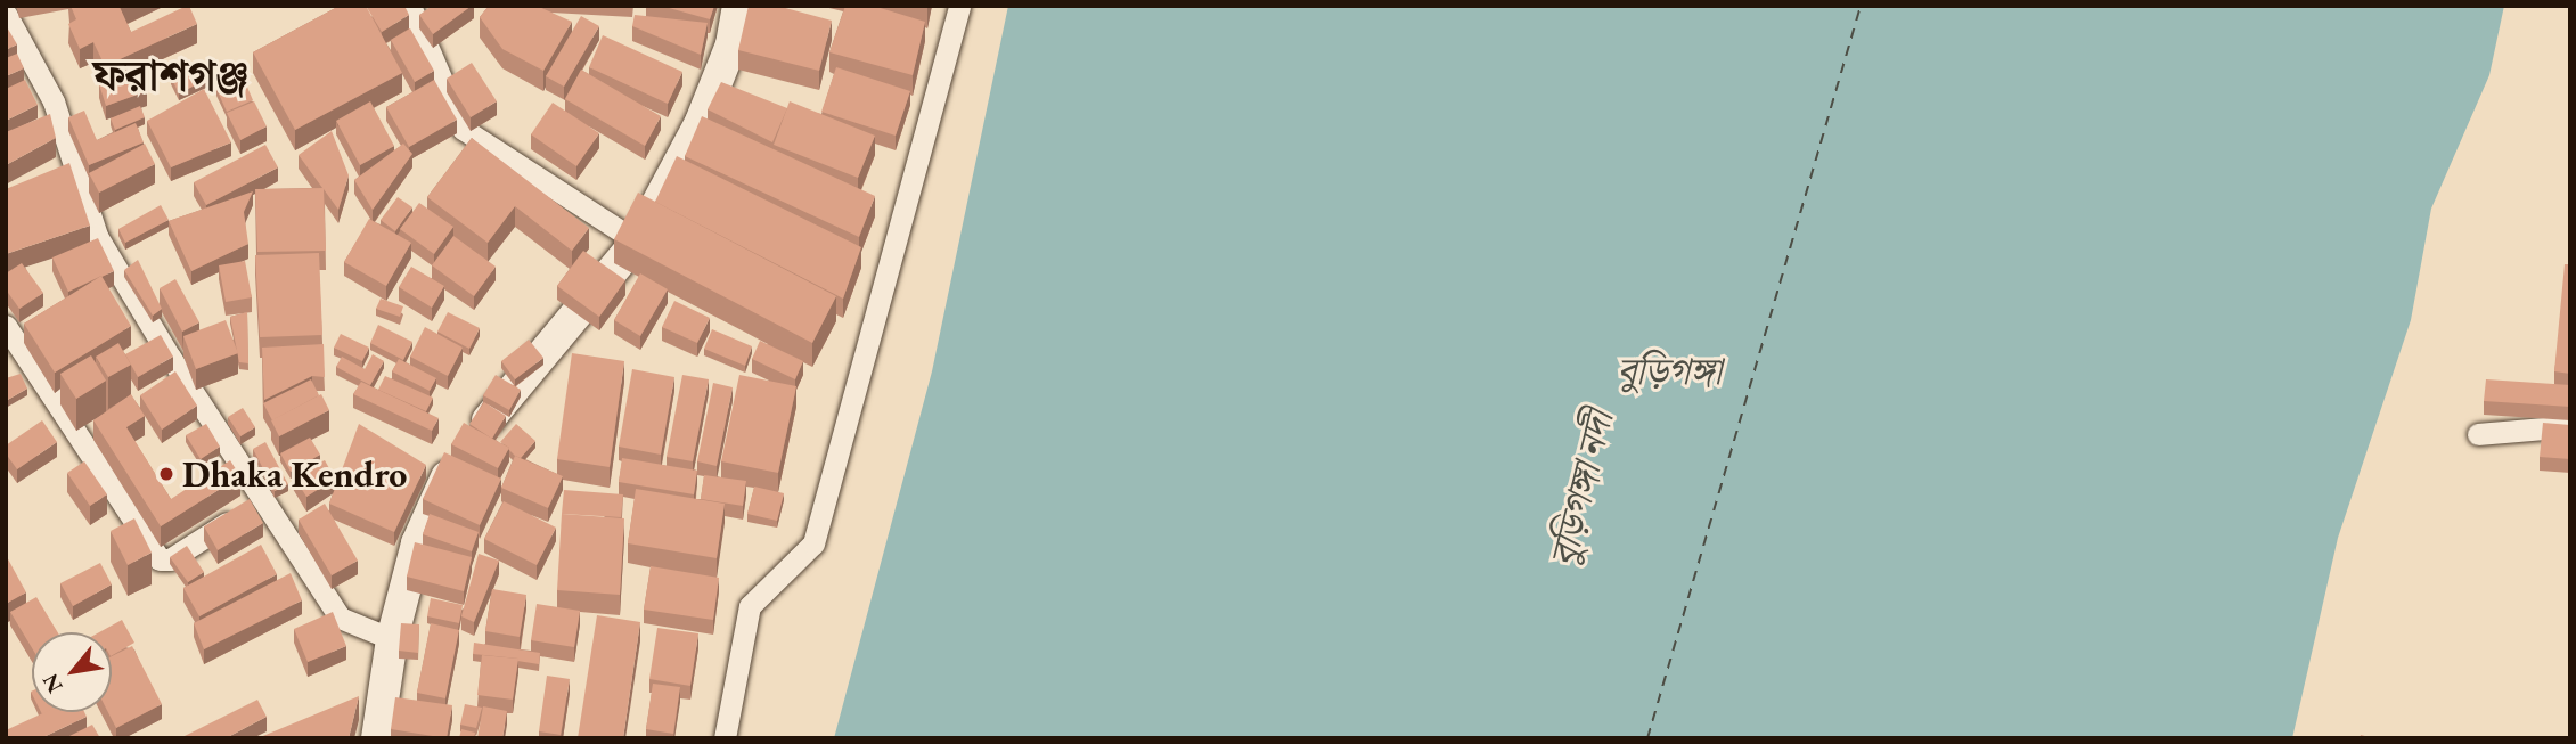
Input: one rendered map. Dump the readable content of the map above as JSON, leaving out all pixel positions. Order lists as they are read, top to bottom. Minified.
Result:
{"districts":["ফরাশগঞ্জ"],"water":["বুড়িগঙ্গা","বুড়িগঙ্গা নদী"],"places":["Dhaka Kendro"],"north":"bottom left"}
